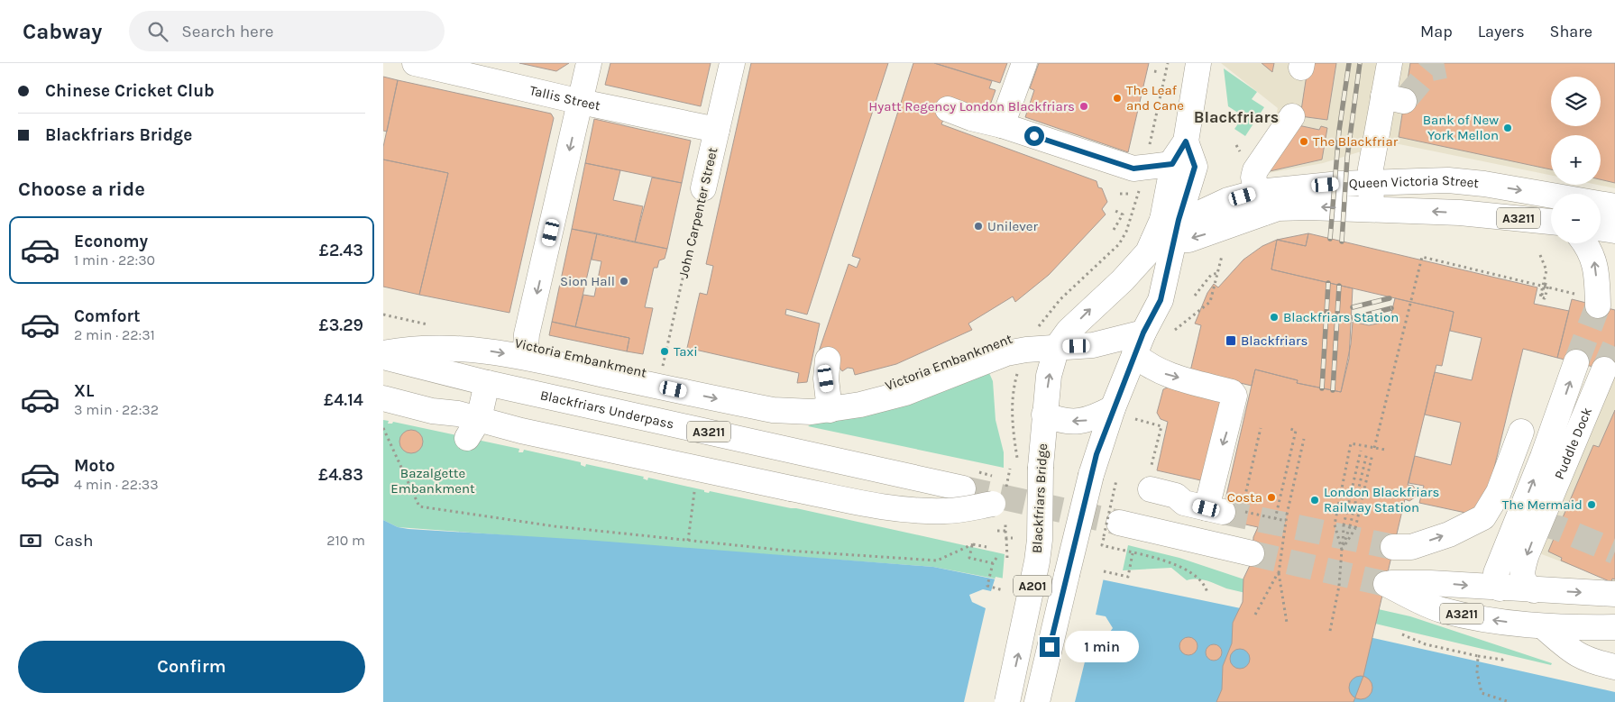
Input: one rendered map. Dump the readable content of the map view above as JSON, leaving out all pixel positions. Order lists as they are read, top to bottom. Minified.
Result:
{"streets":{"main road":["Tallis Street","Queen Victoria Street","John Carpenter Street","A3211","Blackfriars Underpass","Puddle Dock","Blackfriars Bridge","A201"]},"crossings":[["Tallis Street","John Carpenter Street"],["Queen Victoria Street","A201"],["A3211","Blackfriars Underpass"],["A3211","Puddle Dock"],["A3211","Blackfriars Bridge"],["A3211","A201"],["Blackfriars Bridge","A201"]],"districts":["Blackfriars"],"parks":["Bazalgette Embankment"],"places":{"other":["The Leaf and Cane","Hyatt Regency London Blackfriars","Bank of New York Mellon","The Blackfriar","Unilever","Sion Hall","Blackfriars Station","Taxi","Costa","London Blackfriars Railway Station","The Mermaid"],"transit":["Blackfriars"]},"page":{"header":"Cabway","search":"Search here","nav":["Map","Layers","Share"],"banner":["Chinese Cricket Club","Blackfriars Bridge"],"map_buttons":["+","−"],"heading":"Choose a ride","list":[{"name":"Economy","note":"1 min · 22:30","value":"£2.43"},{"name":"Comfort","note":"2 min · 22:31","value":"£3.29"},{"name":"XL","note":"3 min · 22:32","value":"£4.14"},{"name":"Moto","note":"4 min · 22:33","value":"£4.83"}],"pay":["Cash","210 m"],"bubble":"1 min","buttons":"Confirm"}}
